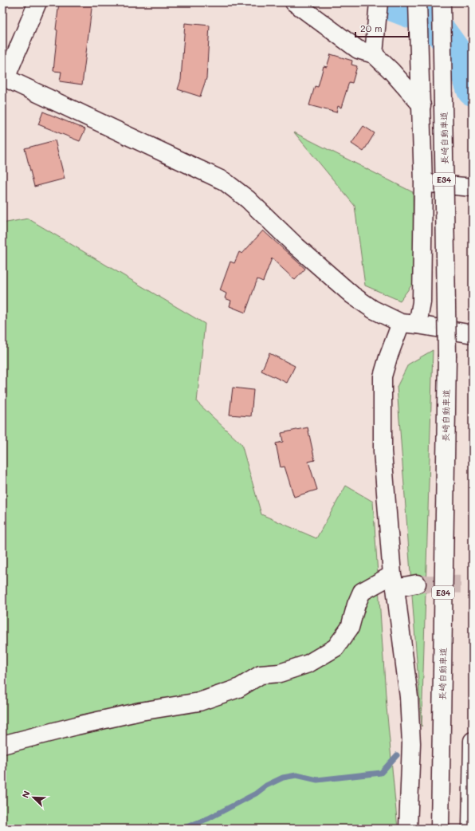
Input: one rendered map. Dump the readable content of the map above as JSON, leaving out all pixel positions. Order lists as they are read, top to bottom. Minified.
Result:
{"streets":{"main road":["長崎自動車道","E34"]},"scale_bar":"20 m","north":"top left"}
